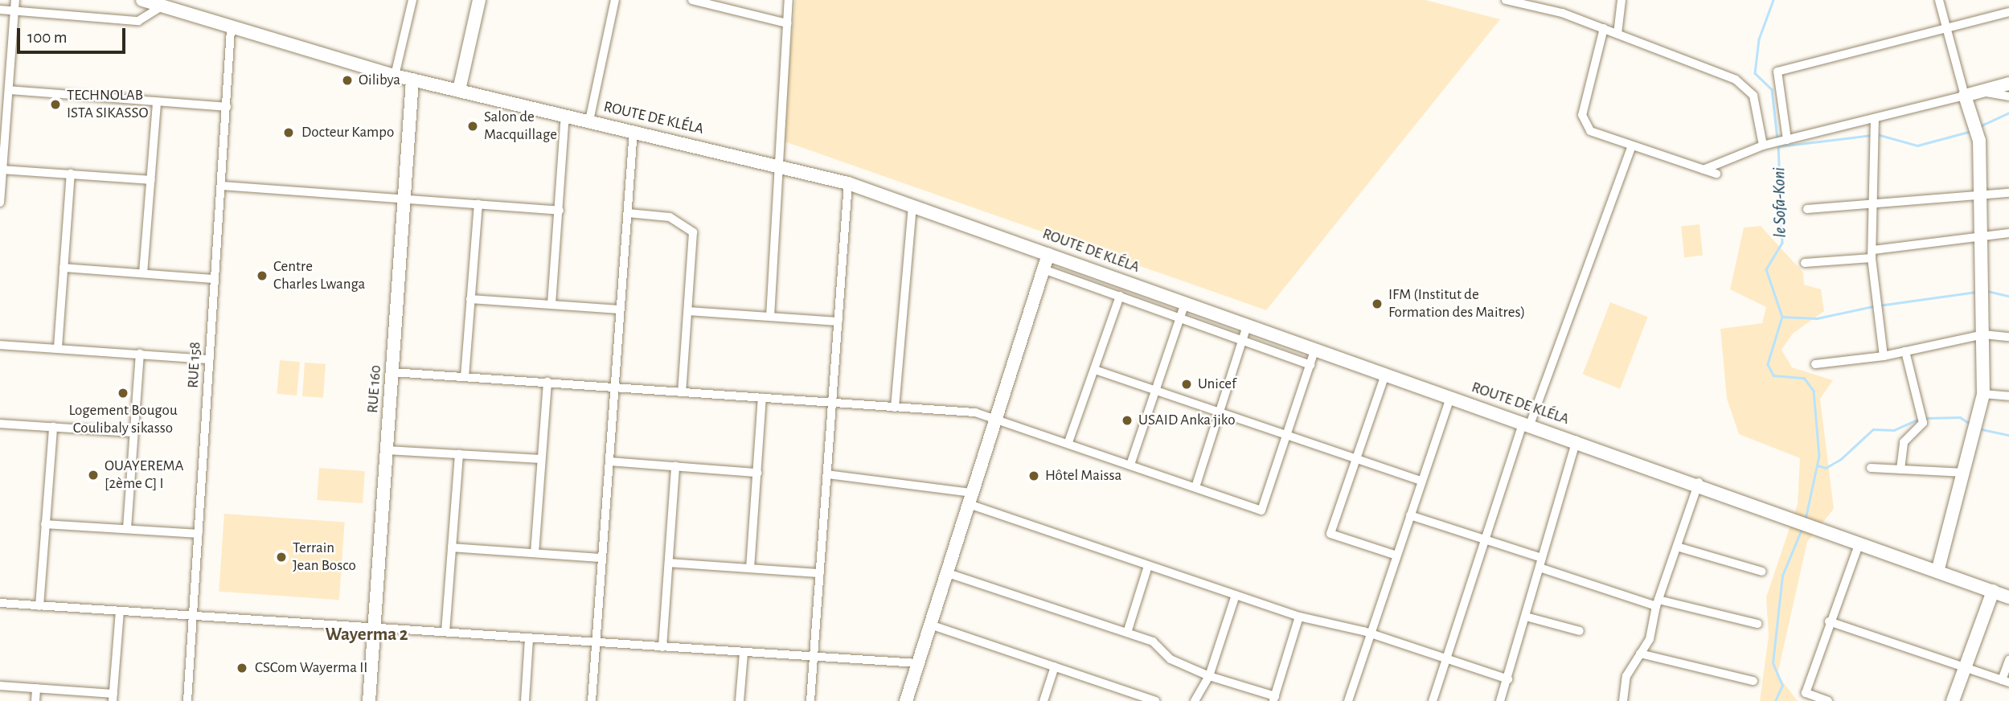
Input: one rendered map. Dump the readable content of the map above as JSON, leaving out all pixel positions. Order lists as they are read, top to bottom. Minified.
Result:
{"streets":{"main road":["ROUTE DE KLÉLA","RUE 160"],"street":["RUE 158"]},"crossings":[["ROUTE DE KLÉLA","RUE 158"],["ROUTE DE KLÉLA","RUE 160"]],"districts":["Wayerma 2"],"water":["le Sofa-Koni"],"places":["Oilibya","TECHNOLAB ISTA SIKASSO","Salon de Macquillage","Docteur Kampo","Centre Charles Lwanga","IFM (Institut de Formation des Maitres)","Unicef","Logement Bougou Coulibaly sikasso","USAID Anka jiko","OUAYEREMA [2ème C] I","Hôtel Maissa","Terrain Jean Bosco","CSCom Wayerma II"],"scale_bar":"100 m"}
